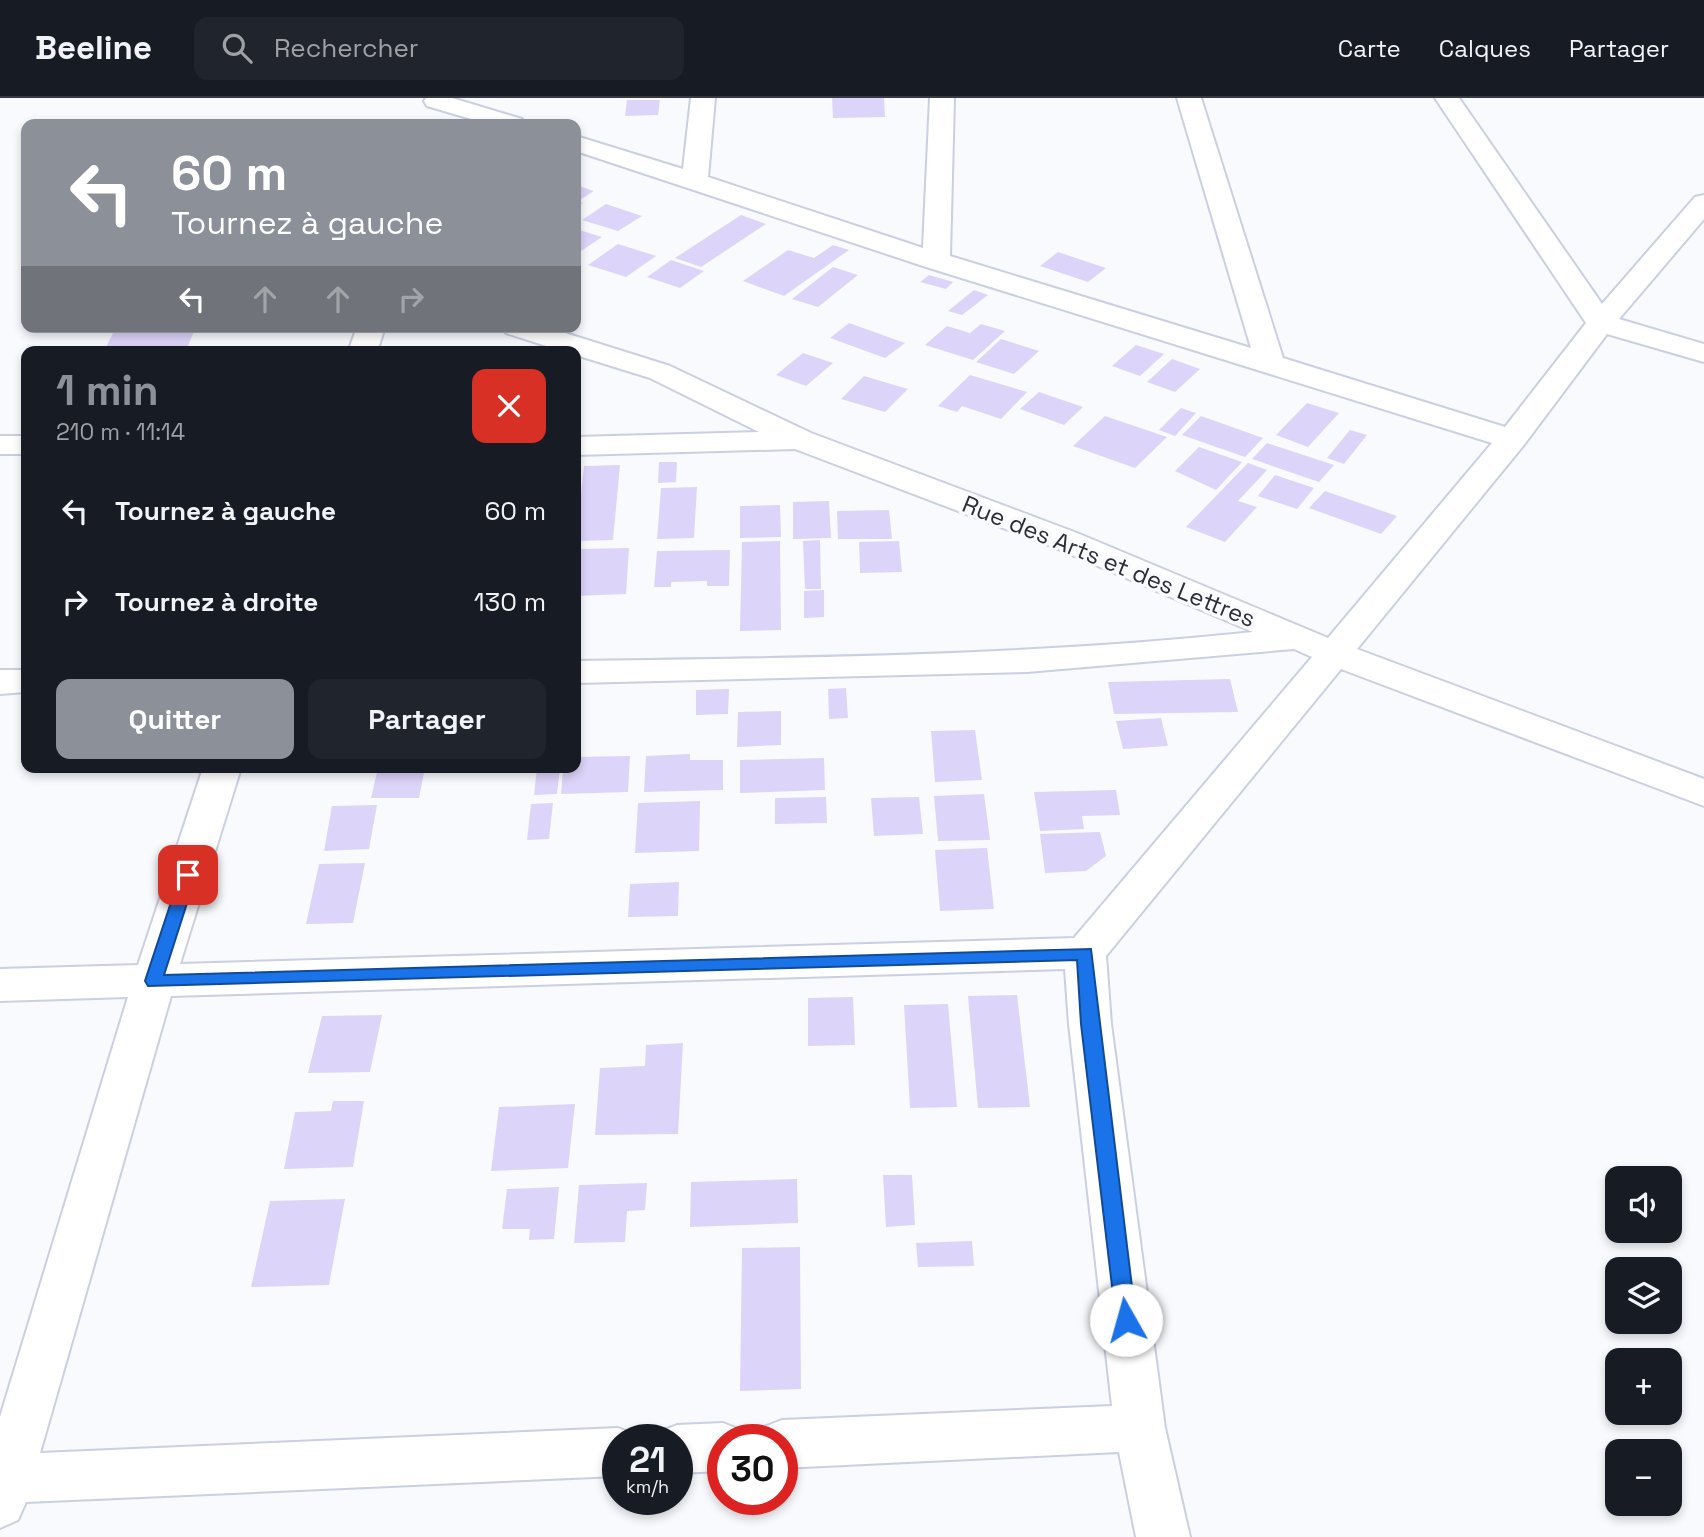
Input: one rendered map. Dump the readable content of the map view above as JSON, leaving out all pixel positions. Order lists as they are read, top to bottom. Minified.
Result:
{"streets":{"street":["Rue des Arts et des Lettres"]},"page":{"header":"Beeline","search":"Rechercher","nav":["Carte","Calques","Partager"],"turn":["60 m","Tournez à gauche"],"heading":["1 min","210 m · 11:14"],"list":[{"name":"Tournez à gauche","value":"60 m"},{"name":"Tournez à droite","value":"130 m"}],"buttons":["Quitter","Partager"],"map_buttons":["+","−"],"speed":"21 km/h","limit":"30"}}
